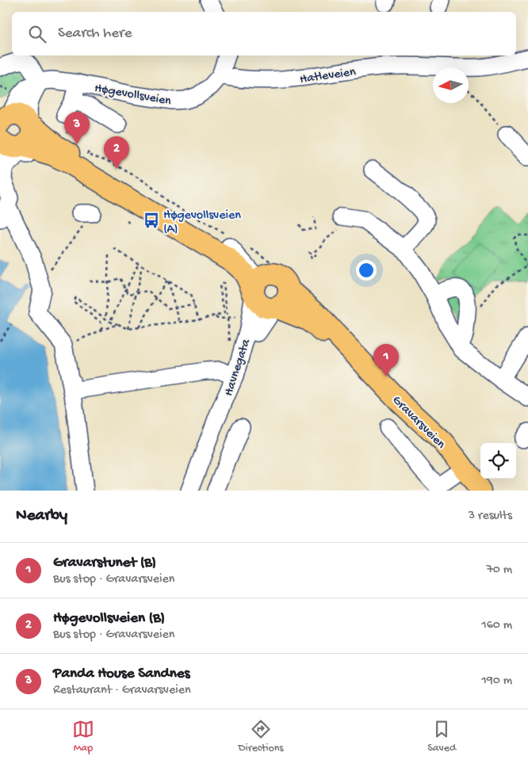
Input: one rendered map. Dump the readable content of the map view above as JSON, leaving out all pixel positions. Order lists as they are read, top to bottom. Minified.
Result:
{"streets":{"main road":["Gravarsveien"],"street":["Hatleveien","Høgevollsveien","Havnegata"]},"crossings":[["Hatleveien","Høgevollsveien"],["Havnegata","Gravarsveien"]],"places":{"bus stop":["Høgevollsveien (A)"]},"north":"left","page":{"search":"Search here","pins":["3","2","1"],"heading":["Nearby","3 results"],"list":[{"mark":"1","name":"Gravarstunet (B)","note":"Bus stop · Gravarsveien","value":"70 m"},{"mark":"2","name":"Høgevollsveien (B)","note":"Bus stop · Gravarsveien","value":"160 m"},{"mark":"3","name":"Panda House Sandnes","note":"Restaurant · Gravarsveien","value":"190 m"}],"nav":["Map","Directions","Saved"]}}
